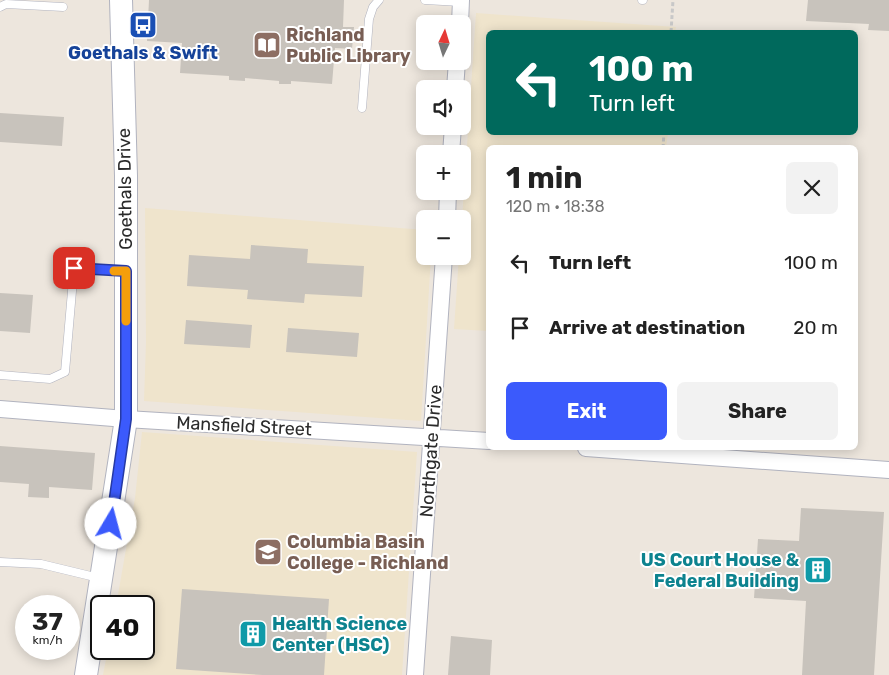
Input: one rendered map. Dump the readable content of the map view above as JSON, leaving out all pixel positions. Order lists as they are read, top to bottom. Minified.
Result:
{"streets":{"street":["Goethals Drive","Mansfield Street","Northgate Drive"]},"crossings":[["Goethals Drive","Mansfield Street"],["Mansfield Street","Northgate Drive"]],"places":{"bus stop":["Goethals & Swift"],"library":["Richland Public Library"],"school or university":["Columbia Basin College - Richland"],"building":["US Court House & Federal Building","Health Science Center (HSC)"]},"north":"top","page":{"map_buttons":["+","−"],"turn":["100 m","Turn left"],"heading":["1 min","120 m · 18:38"],"list":[{"name":"Turn left","value":"100 m"},{"name":"Arrive at destination","value":"20 m"}],"buttons":["Exit","Share"],"speed":"37 km/h","limit":"40"}}
